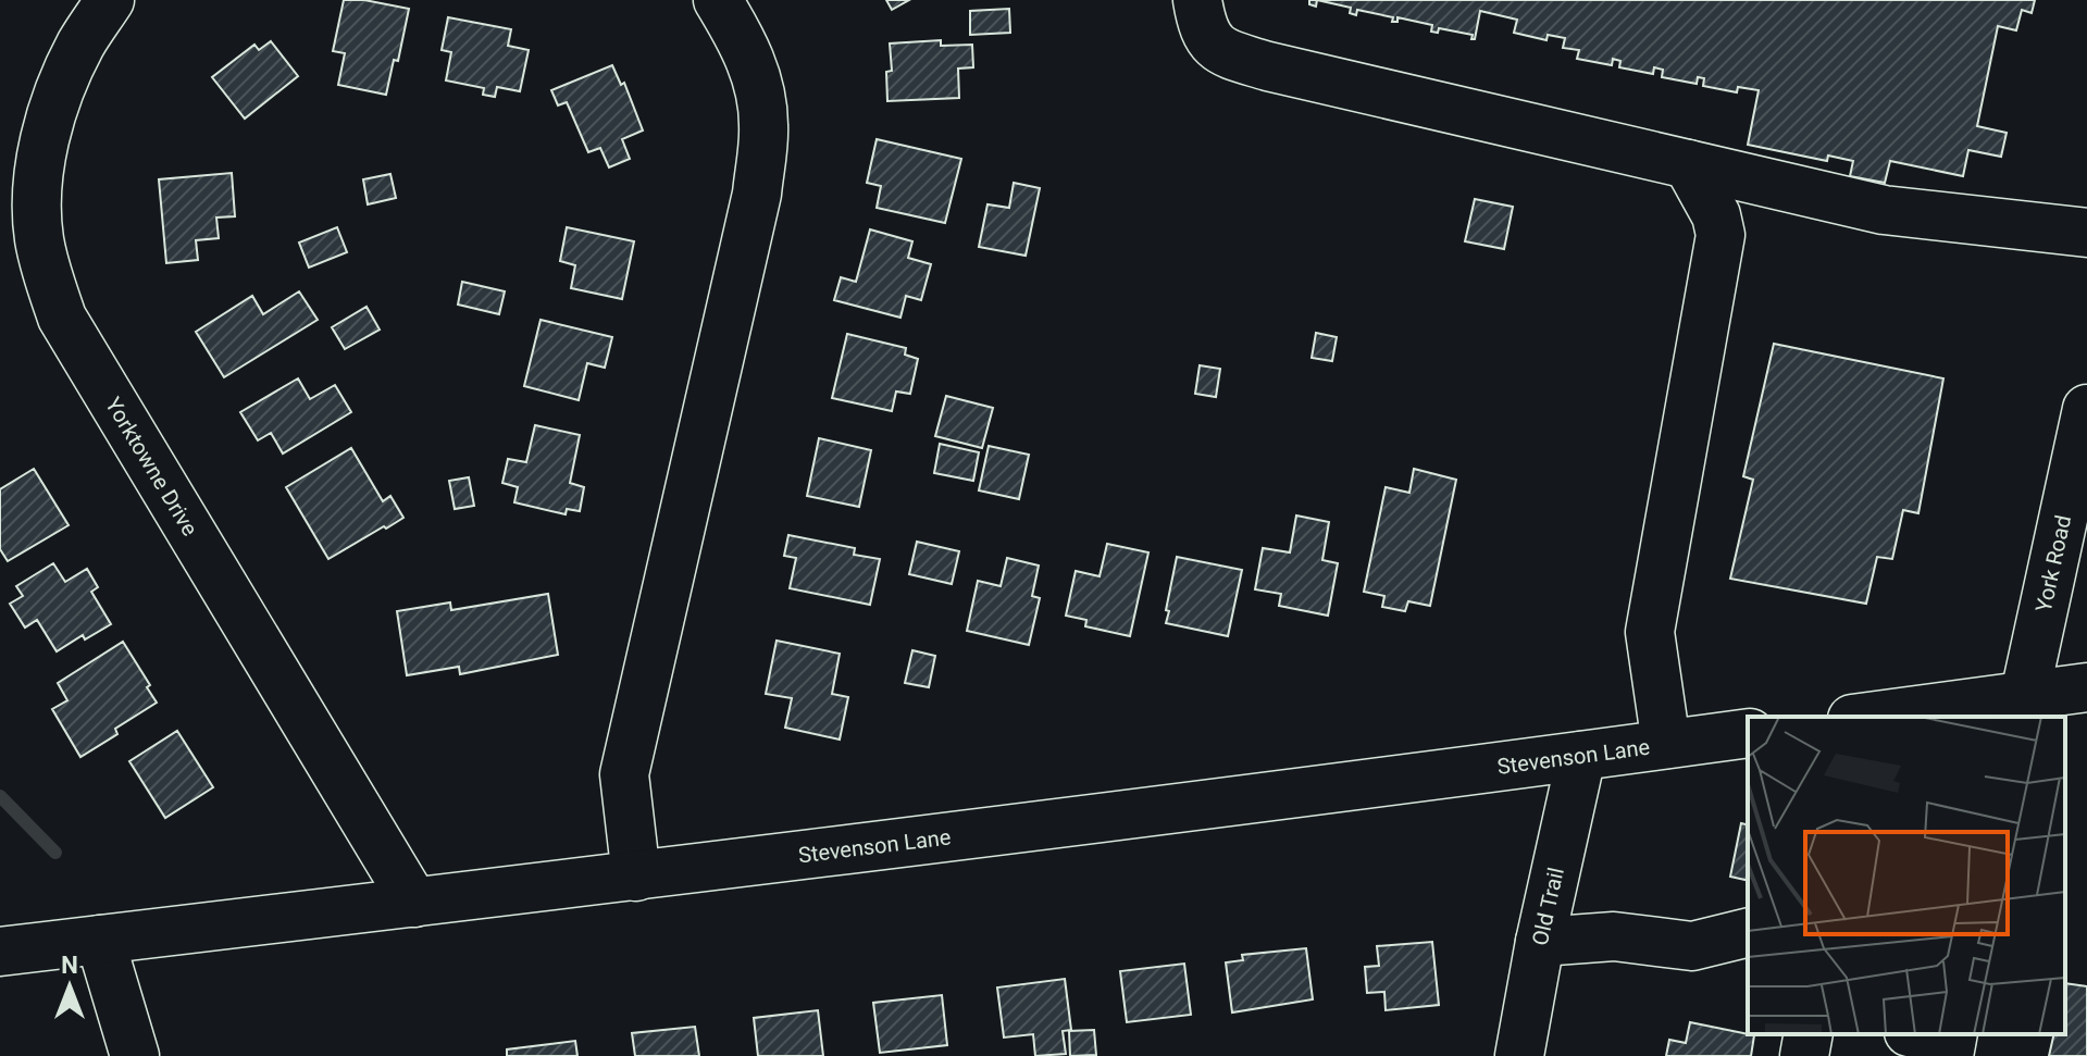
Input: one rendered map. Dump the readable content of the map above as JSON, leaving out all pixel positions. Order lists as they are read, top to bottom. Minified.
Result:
{"streets":{"street":["Yorktowne Drive","York Road","Stevenson Lane","Old Trail"]},"crossings":[["Yorktowne Drive","Stevenson Lane"],["Stevenson Lane","Old Trail"]],"north":"top"}
